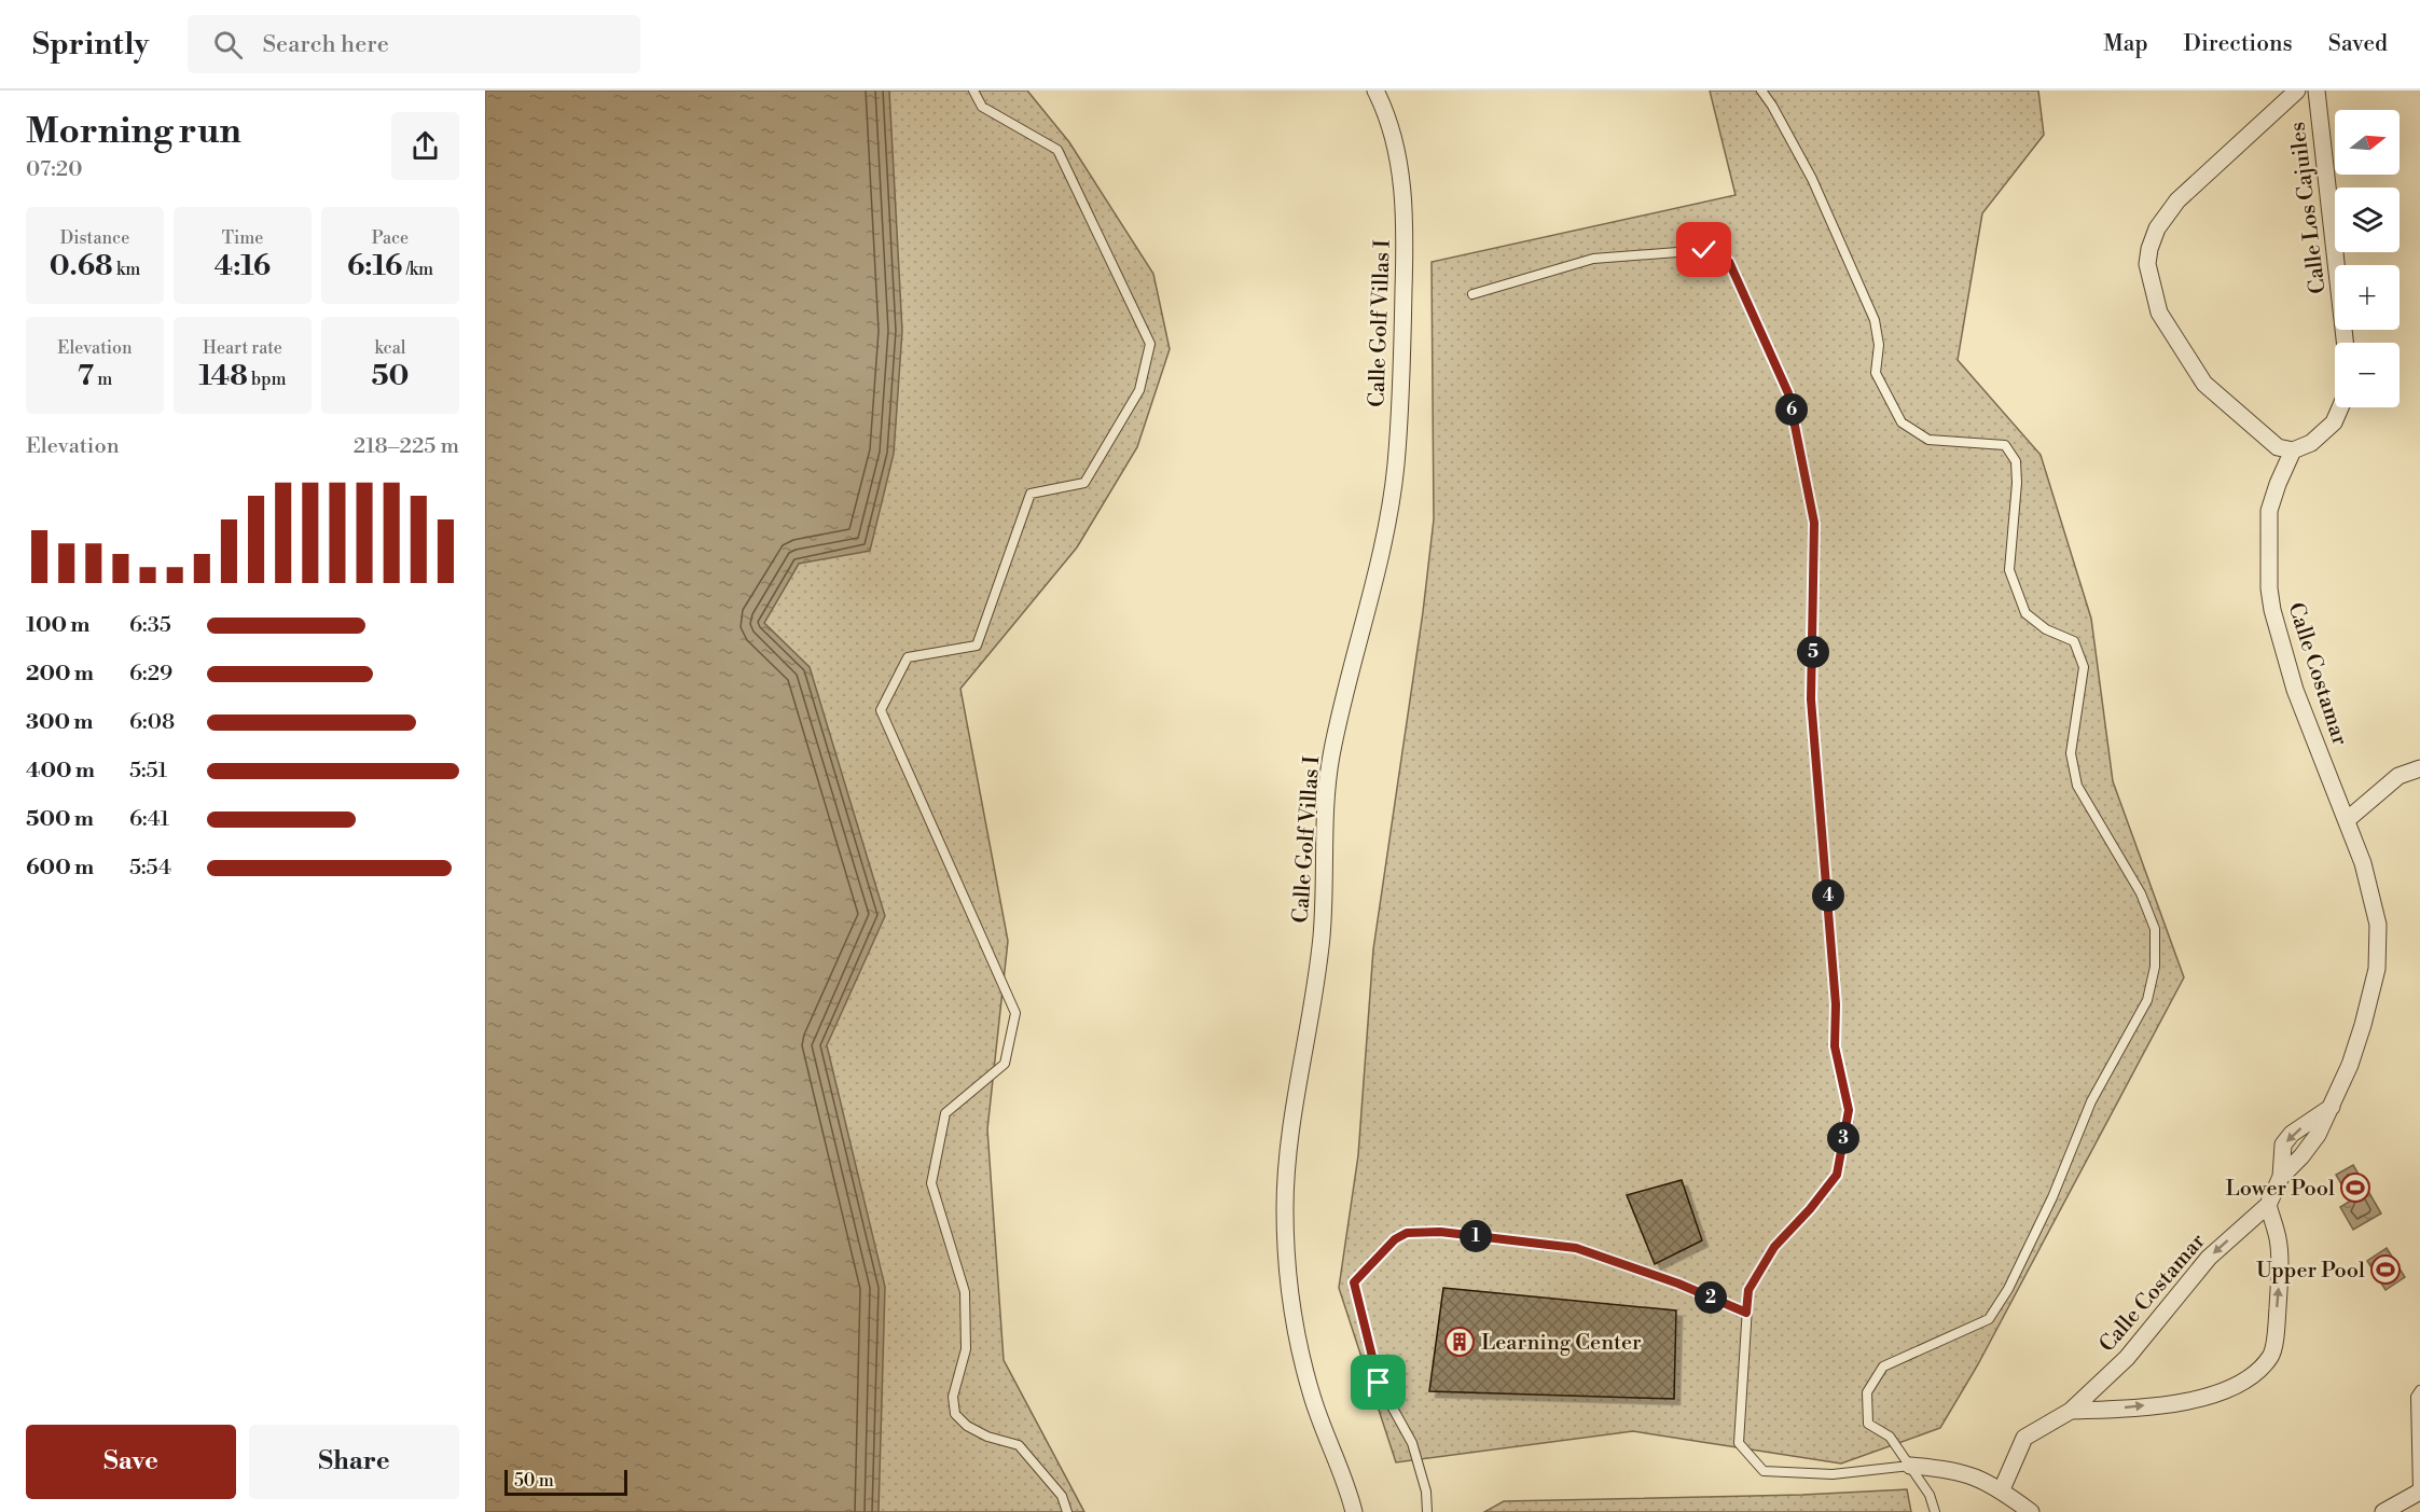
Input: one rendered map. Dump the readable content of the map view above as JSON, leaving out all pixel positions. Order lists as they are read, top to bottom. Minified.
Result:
{"streets":{"street":["Calle Los Cajuiles","Calle Golf Villas I","Calle Costamar"]},"crossings":[["Calle Los Cajuiles","Calle Costamar"]],"places":{"sports":["Lower Pool","Upper Pool"],"building":["Learning Center"]},"scale_bar":"50 m","north":"right","page":{"header":"Sprintly","search":"Search here","nav":["Map","Directions","Saved"],"heading":["Morning run","07:20"],"map_buttons":["+","−"],"stats":[["Distance","0.68 km"],["Time","4:16"],["Pace","6:16 /km"],["Elevation","7 m"],["Heart rate","148 bpm"],["kcal","50"]],"pins":["6","5","4","3","1","2"],"chart":["Elevation","218–225 m"],"list":[{"name":"100 m","note":"6:35"},{"name":"200 m","note":"6:29"},{"name":"300 m","note":"6:08"},{"name":"400 m","note":"5:51"},{"name":"500 m","note":"6:41"},{"name":"600 m","note":"5:54"}],"buttons":["Save","Share"],"scale":"50 m"}}
